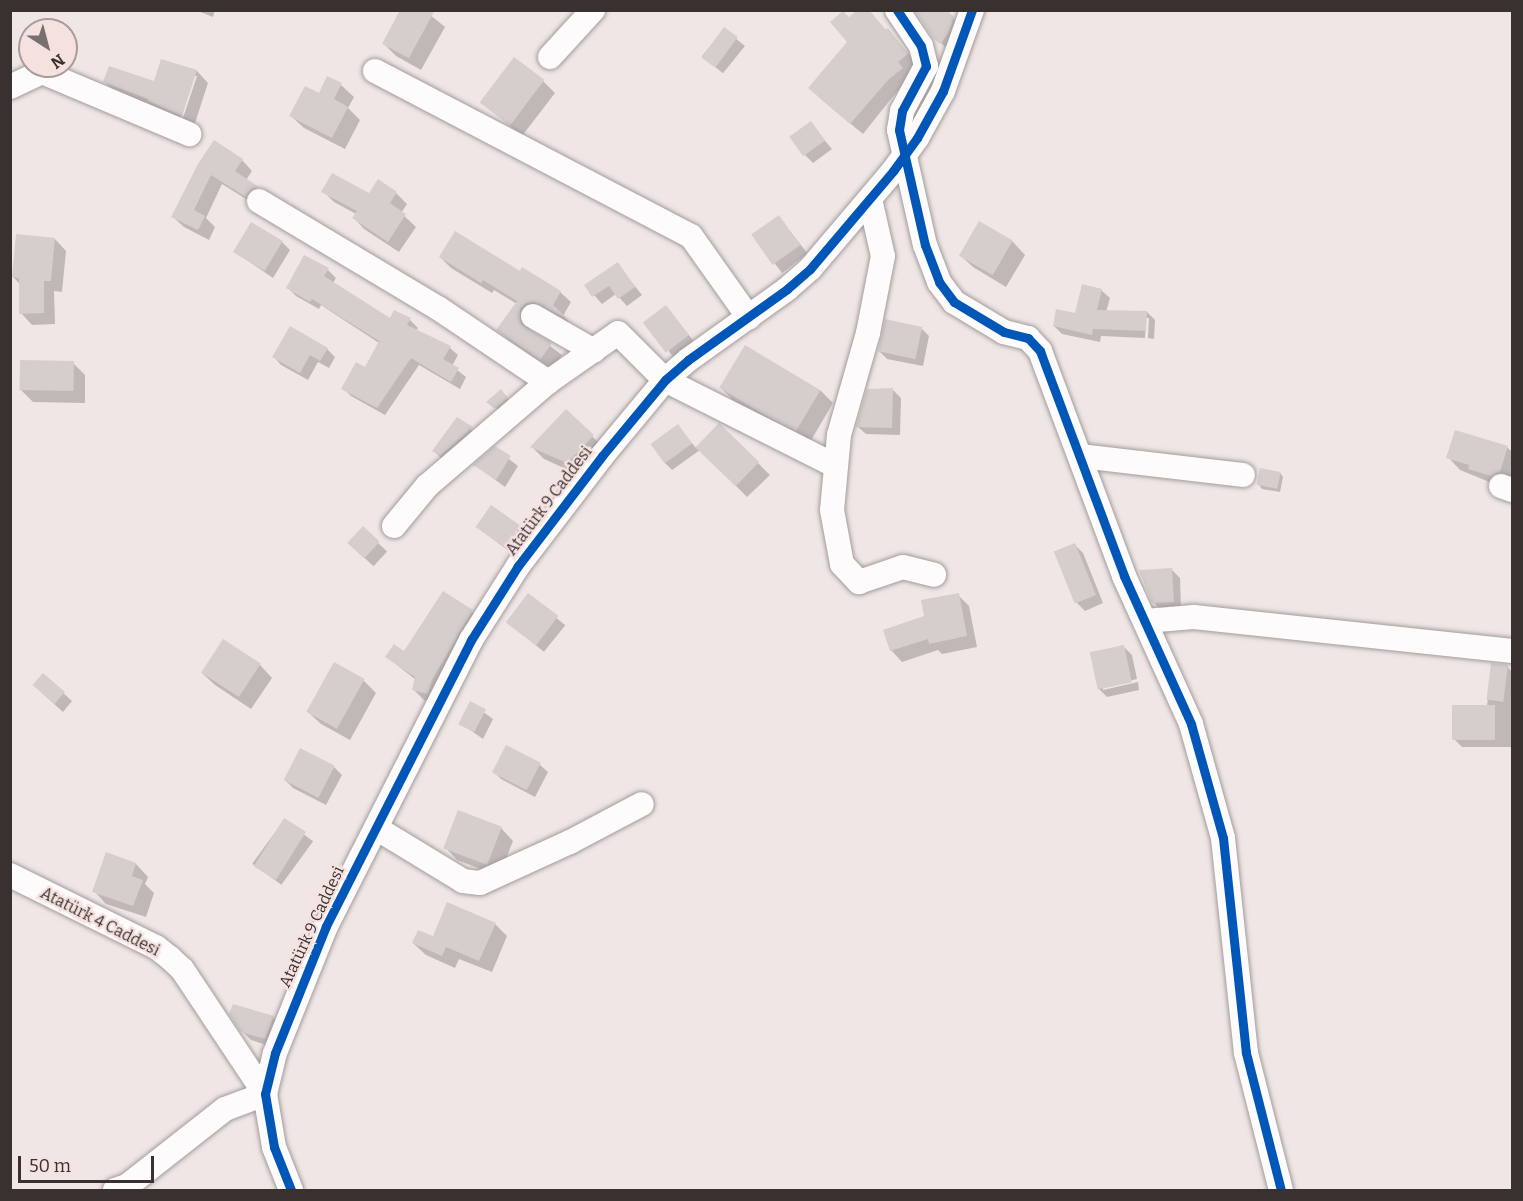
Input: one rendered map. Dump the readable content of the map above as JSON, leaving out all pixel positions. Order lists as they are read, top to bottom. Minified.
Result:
{"streets":{"street":["Atatürk 9 Caddesi","Atatürk 4 Caddesi"]},"crossings":[["Atatürk 9 Caddesi","Atatürk 4 Caddesi"]],"scale_bar":"50 m","north":"bottom right"}
